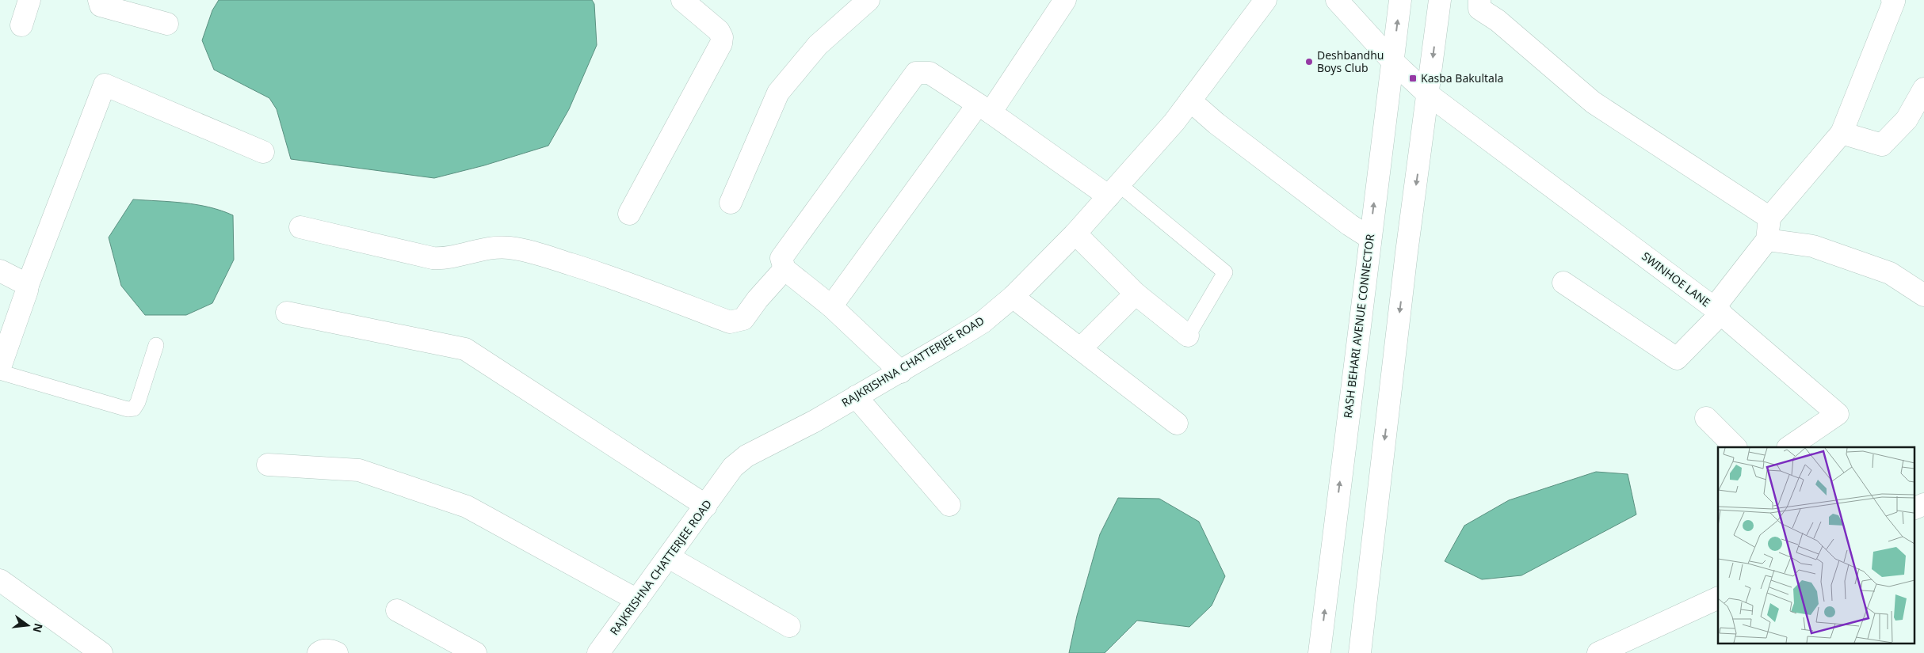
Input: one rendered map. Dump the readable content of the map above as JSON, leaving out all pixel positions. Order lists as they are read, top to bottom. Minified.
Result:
{"streets":{"street":["SWINHOE LANE","RASH BEHARI AVENUE CONNECTOR","RAJKRISHNA CHATTERJEE ROAD"]},"places":{"other":["Deshbandhu Boys Club"],"transit":["Kasba Bakultala"]},"north":"right"}
